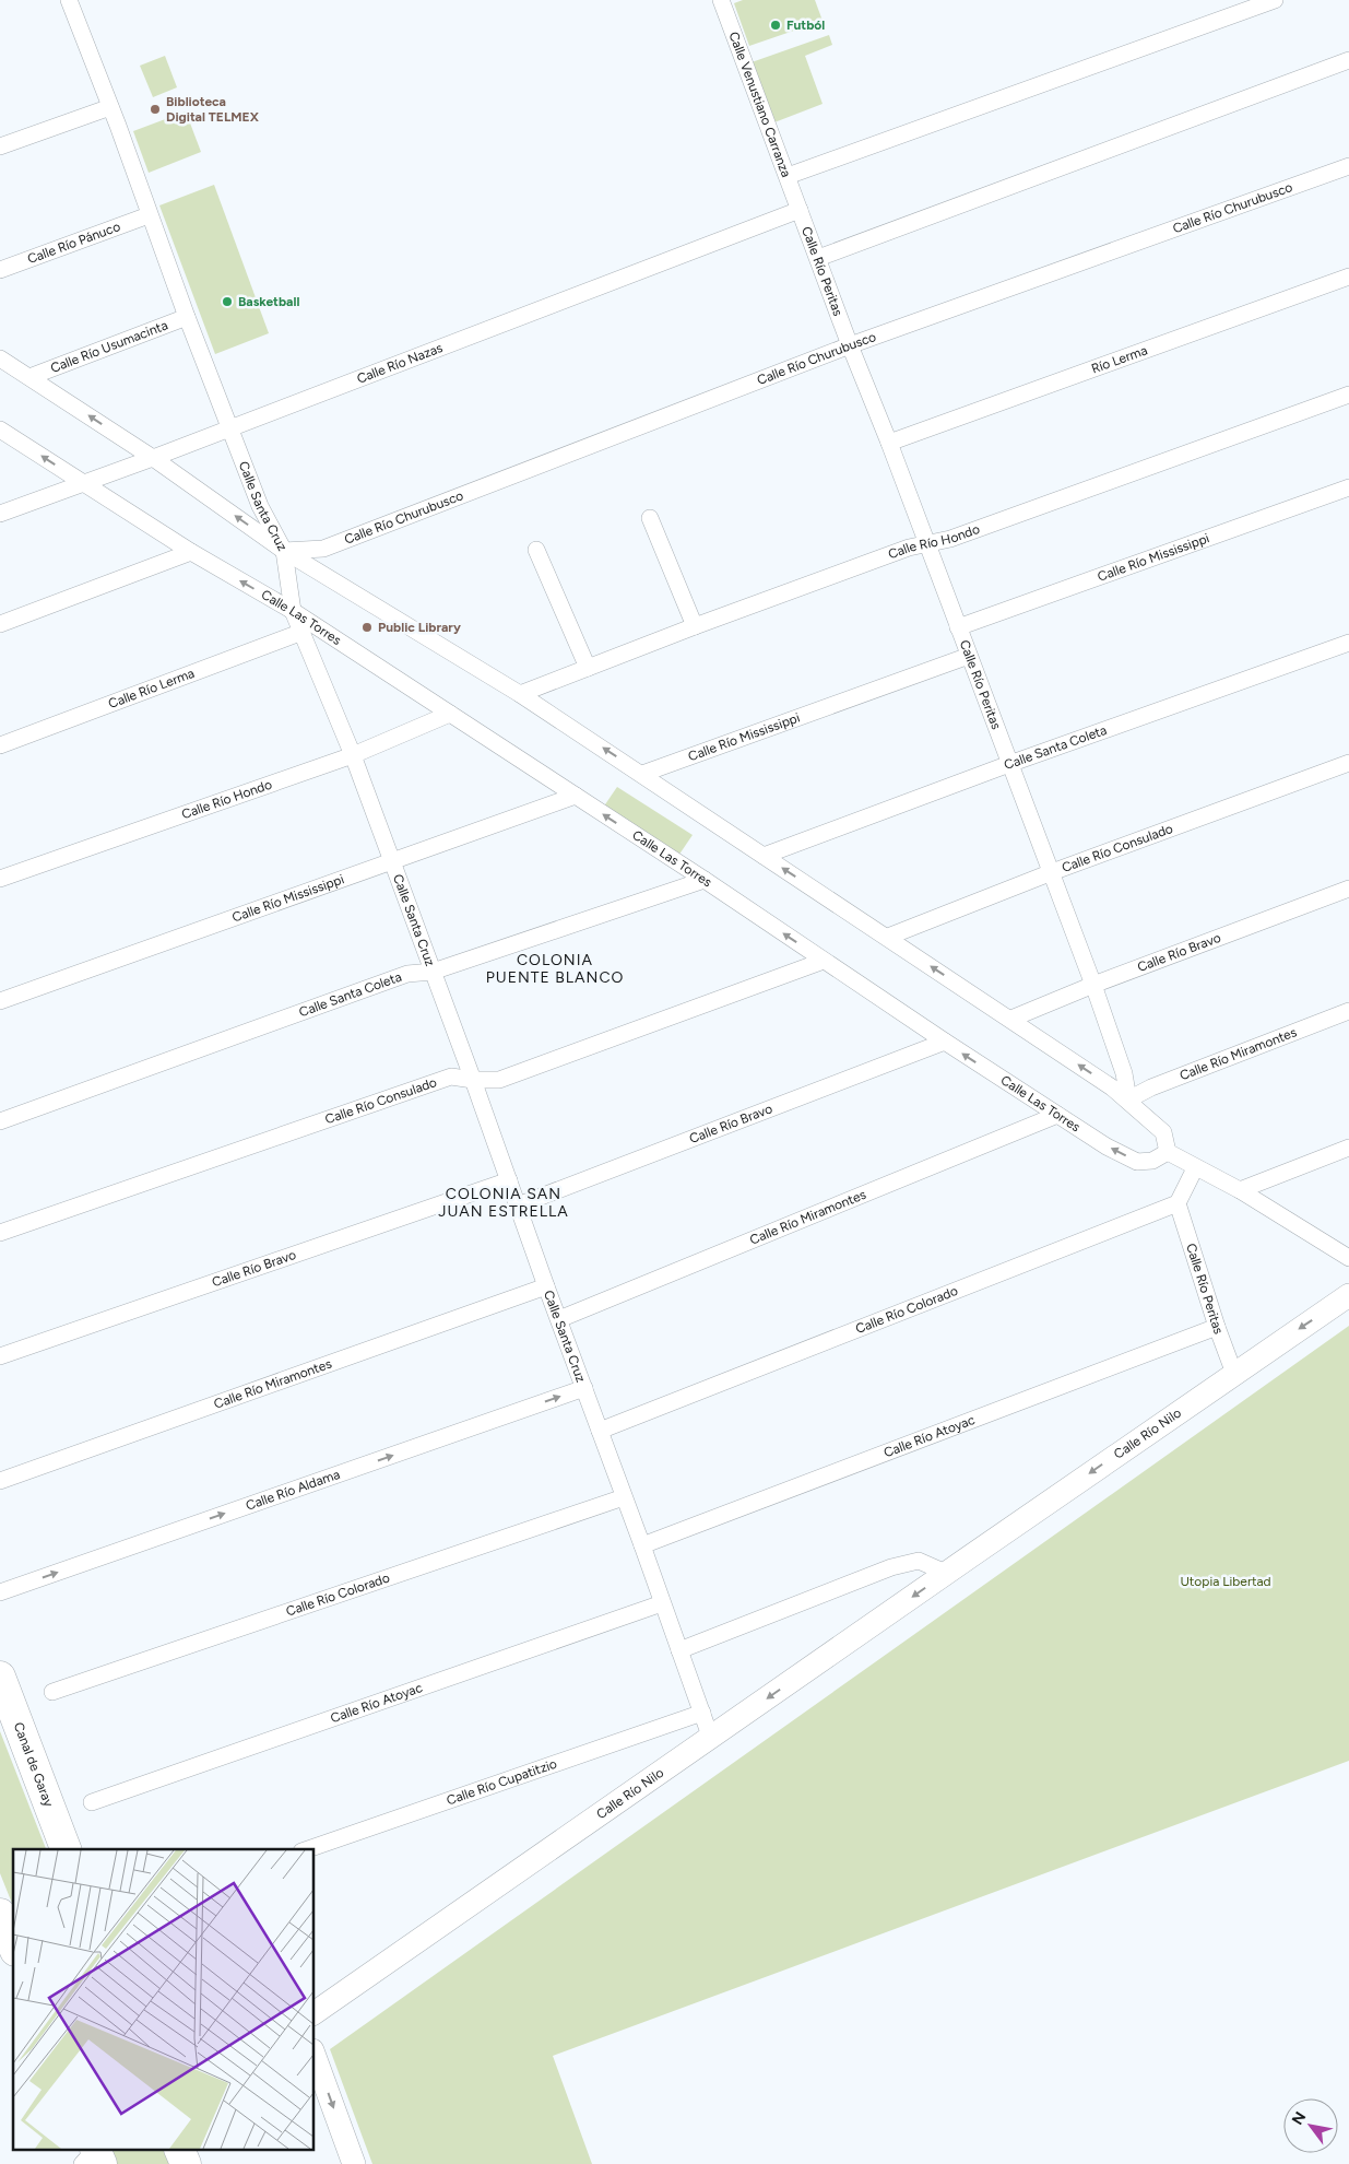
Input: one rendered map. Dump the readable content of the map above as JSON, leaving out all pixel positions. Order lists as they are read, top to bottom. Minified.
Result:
{"streets":{"highway":["Canal de Garay"],"street":["Calle Venustiano Carranza","Calle Río Churubusco","Calle Río Pánuco","Calle Río Peritas","Calle Río Usumacinta","Río Lerma","Calle Río Nazas","Calle Santa Cruz","Calle Río Hondo","Calle Río Mississippi","Calle Las Torres","Calle Río Lerma","Calle Santa Coleta","Calle Río Consulado","Calle Río Bravo","Calle Río Miramontes","Calle Río Colorado","Calle Río Nilo","Calle Río Atoyac","Calle Río Aldama","Calle Río Cupatitzio"]},"crossings":[["Calle Venustiano Carranza","Calle Río Peritas"],["Calle Venustiano Carranza","Calle Río Nazas"],["Calle Río Churubusco","Calle Río Peritas"],["Calle Río Churubusco","Calle Santa Cruz"],["Calle Río Pánuco","Calle Santa Cruz"],["Calle Río Peritas","Río Lerma"],["Calle Río Peritas","Calle Río Nazas"],["Calle Río Peritas","Calle Río Hondo"],["Calle Río Peritas","Calle Río Mississippi"],["Calle Río Peritas","Calle Santa Coleta"],["Calle Río Peritas","Calle Río Consulado"],["Calle Río Peritas","Calle Río Bravo"],["Calle Río Peritas","Calle Río Miramontes"],["Calle Río Peritas","Calle Río Colorado"],["Calle Río Peritas","Calle Río Nilo"],["Calle Río Peritas","Calle Río Atoyac"],["Calle Río Usumacinta","Calle Santa Cruz"],["Calle Río Nazas","Calle Santa Cruz"],["Calle Río Nazas","Calle Las Torres"],["Calle Santa Cruz","Calle Río Hondo"],["Calle Santa Cruz","Calle Río Mississippi"],["Calle Santa Cruz","Calle Las Torres"],["Calle Santa Cruz","Calle Río Lerma"],["Calle Santa Cruz","Calle Santa Coleta"],["Calle Santa Cruz","Calle Río Consulado"],["Calle Santa Cruz","Calle Río Bravo"],["Calle Santa Cruz","Calle Río Miramontes"],["Calle Santa Cruz","Calle Río Colorado"],["Calle Santa Cruz","Calle Río Nilo"],["Calle Santa Cruz","Calle Río Atoyac"],["Calle Santa Cruz","Calle Río Aldama"],["Calle Santa Cruz","Calle Río Cupatitzio"],["Calle Río Hondo","Calle Las Torres"],["Calle Río Mississippi","Calle Las Torres"],["Calle Las Torres","Calle Santa Coleta"],["Calle Las Torres","Calle Río Consulado"],["Calle Las Torres","Calle Río Bravo"],["Calle Las Torres","Calle Río Miramontes"]],"one_way":["Calle Río Aldama"],"districts":["COLONIA PUENTE BLANCO","COLONIA SAN JUAN ESTRELLA"],"parks":["Utopia Libertad"],"places":["Futból","Biblioteca Digital TELMEX","Basketball","Public Library"],"north":"top left"}
